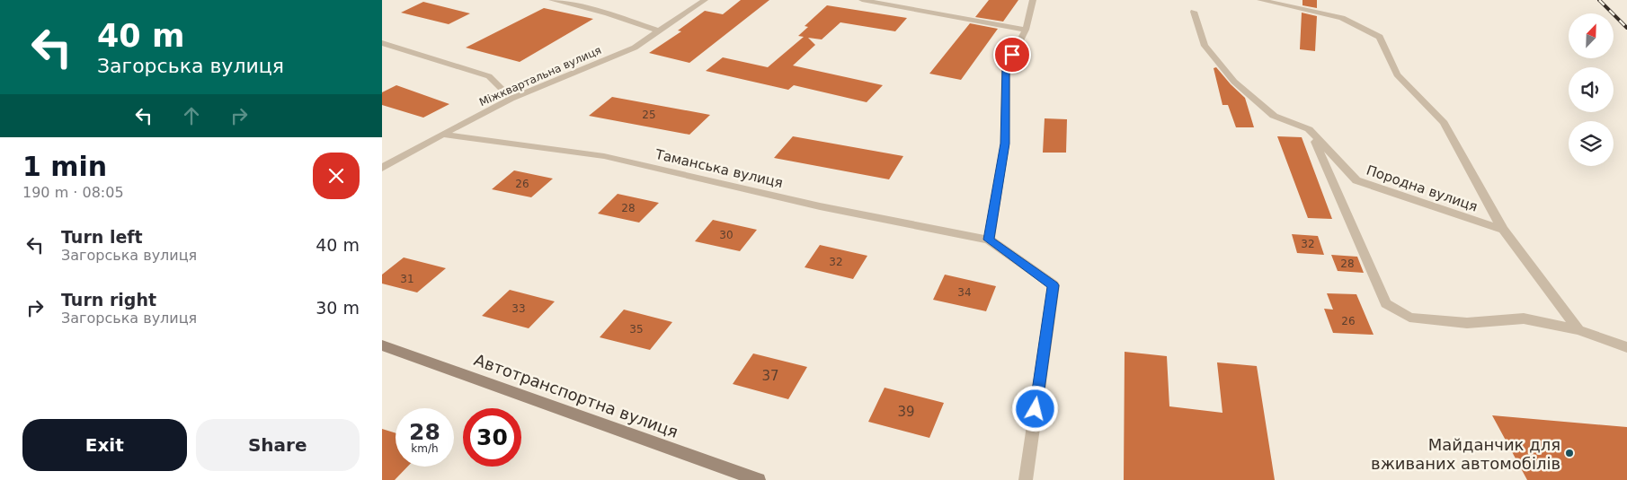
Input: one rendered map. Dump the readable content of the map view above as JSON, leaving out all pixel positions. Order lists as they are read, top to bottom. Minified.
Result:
{"streets":{"main road":["Автотранспортна вулиця"],"street":["Міжквартальна вулиця","Таманська вулиця","Породна вулиця"]},"crossings":[["Міжквартальна вулиця","Таманська вулиця"]],"places":["Майданчик для вживаних автомобілів"],"house_numbers":["25","26","28","30","32","32","28","31","34","33","26","35","37","39"],"north":"top right","page":{"turn":["40 m","Загорська вулиця"],"heading":["1 min","190 m · 08:05"],"list":[{"name":"Turn left","note":"Загорська вулиця","value":"40 m"},{"name":"Turn right","note":"Загорська вулиця","value":"30 m"}],"speed":"28 km/h","limit":"30","buttons":["Exit","Share"]}}
